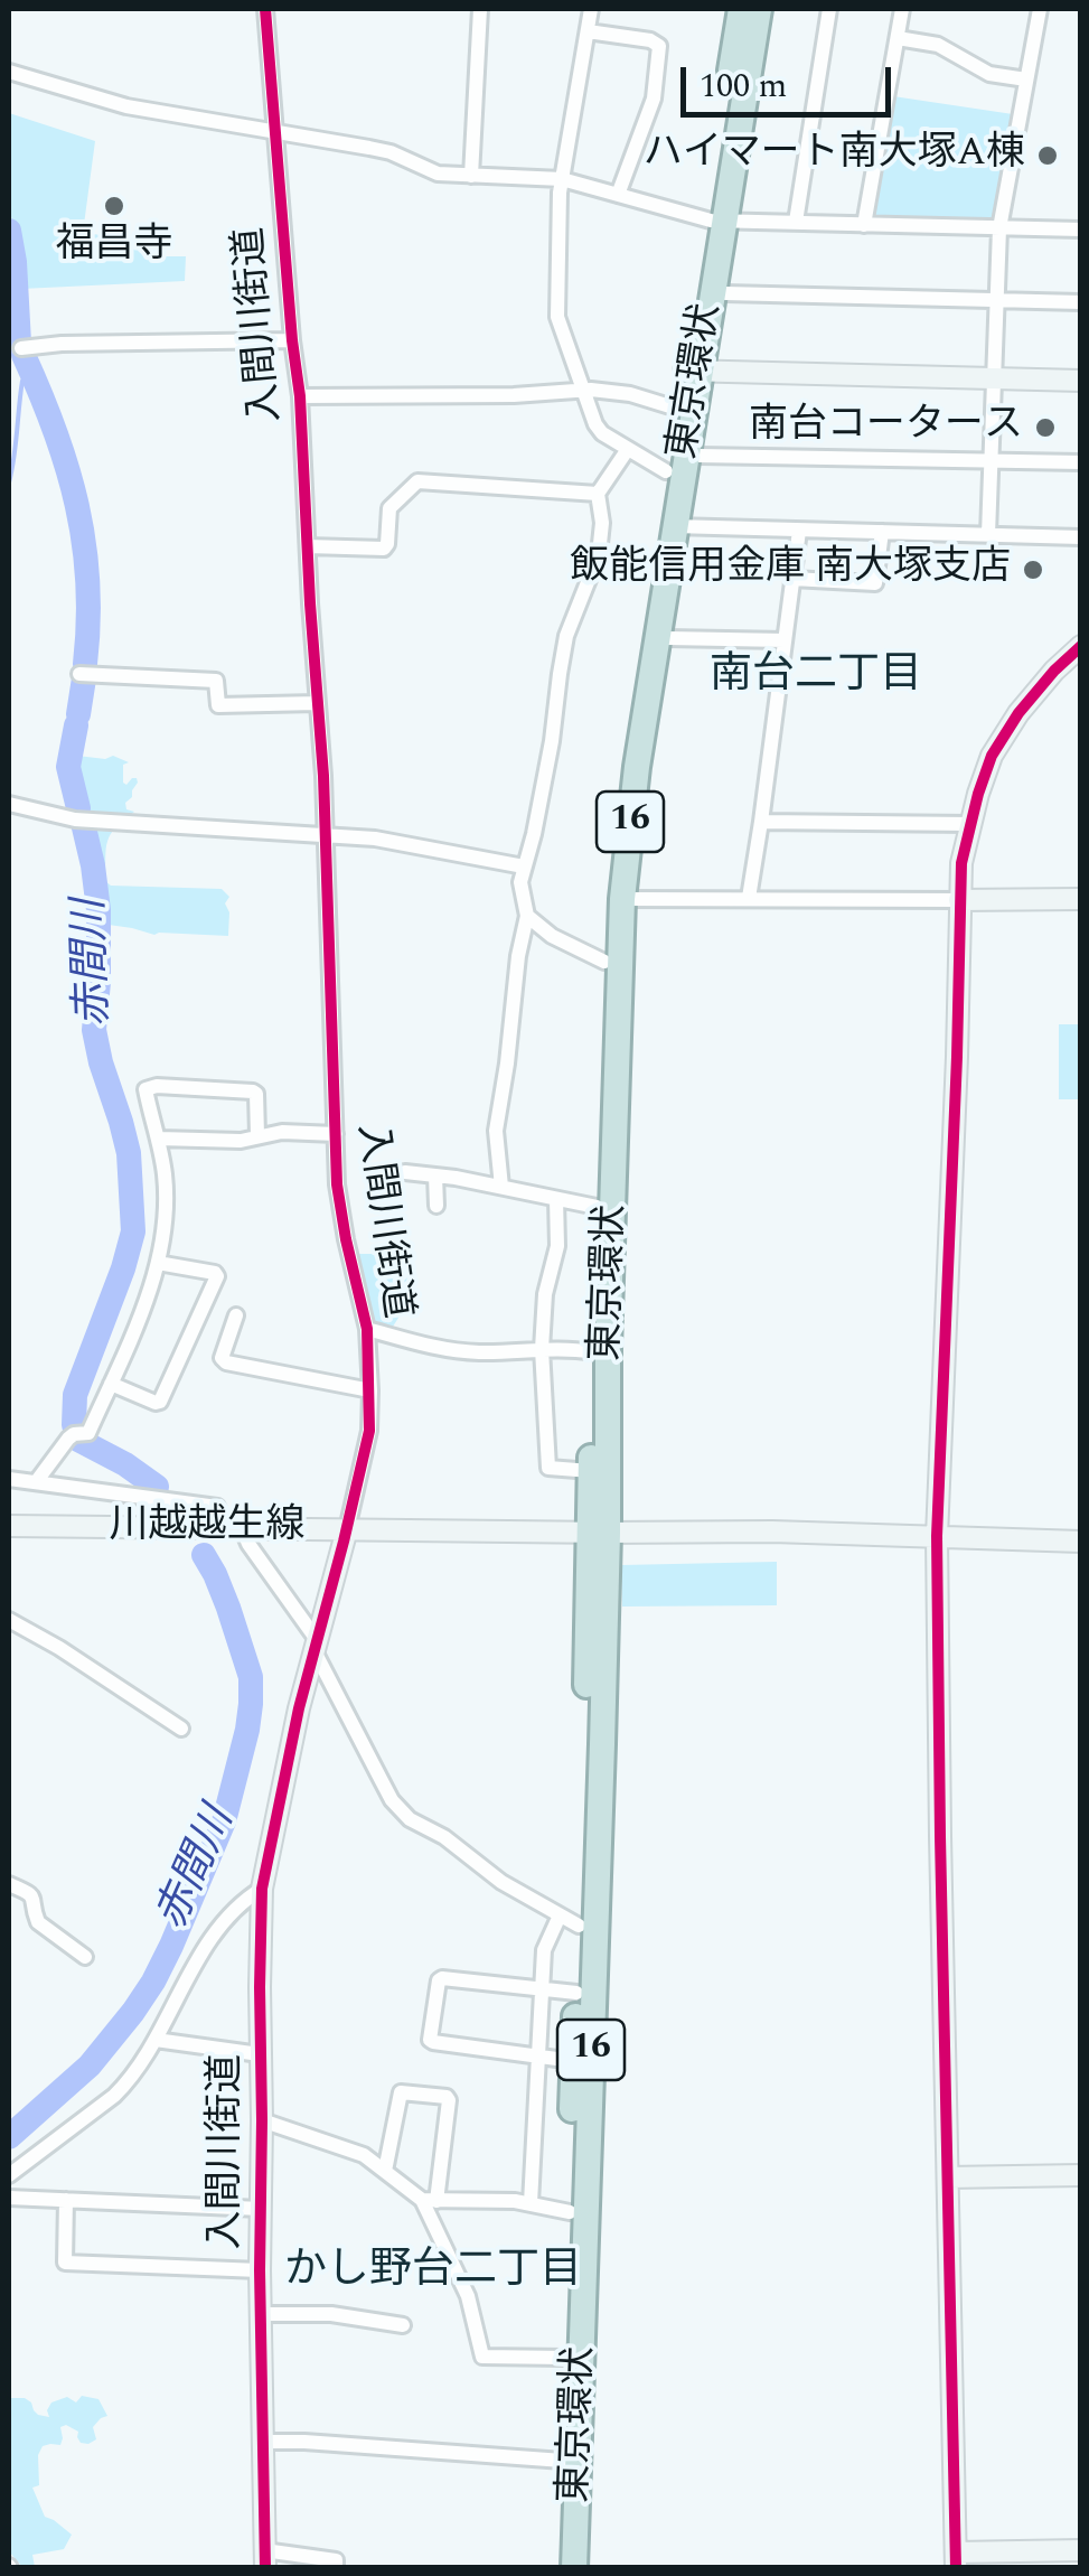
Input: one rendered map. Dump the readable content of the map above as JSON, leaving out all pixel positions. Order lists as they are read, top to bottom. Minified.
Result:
{"streets":{"highway":["東京環状","16"],"street":["入間川街道","川越越生線"]},"crossings":[["入間川街道","川越越生線"],["東京環状","川越越生線"]],"districts":["南台二丁目","かし野台二丁目"],"water":["赤間川"],"places":["ハイマート南大塚A棟","福昌寺","南台コータース","飯能信用金庫 南大塚支店"],"scale_bar":"100 m"}
